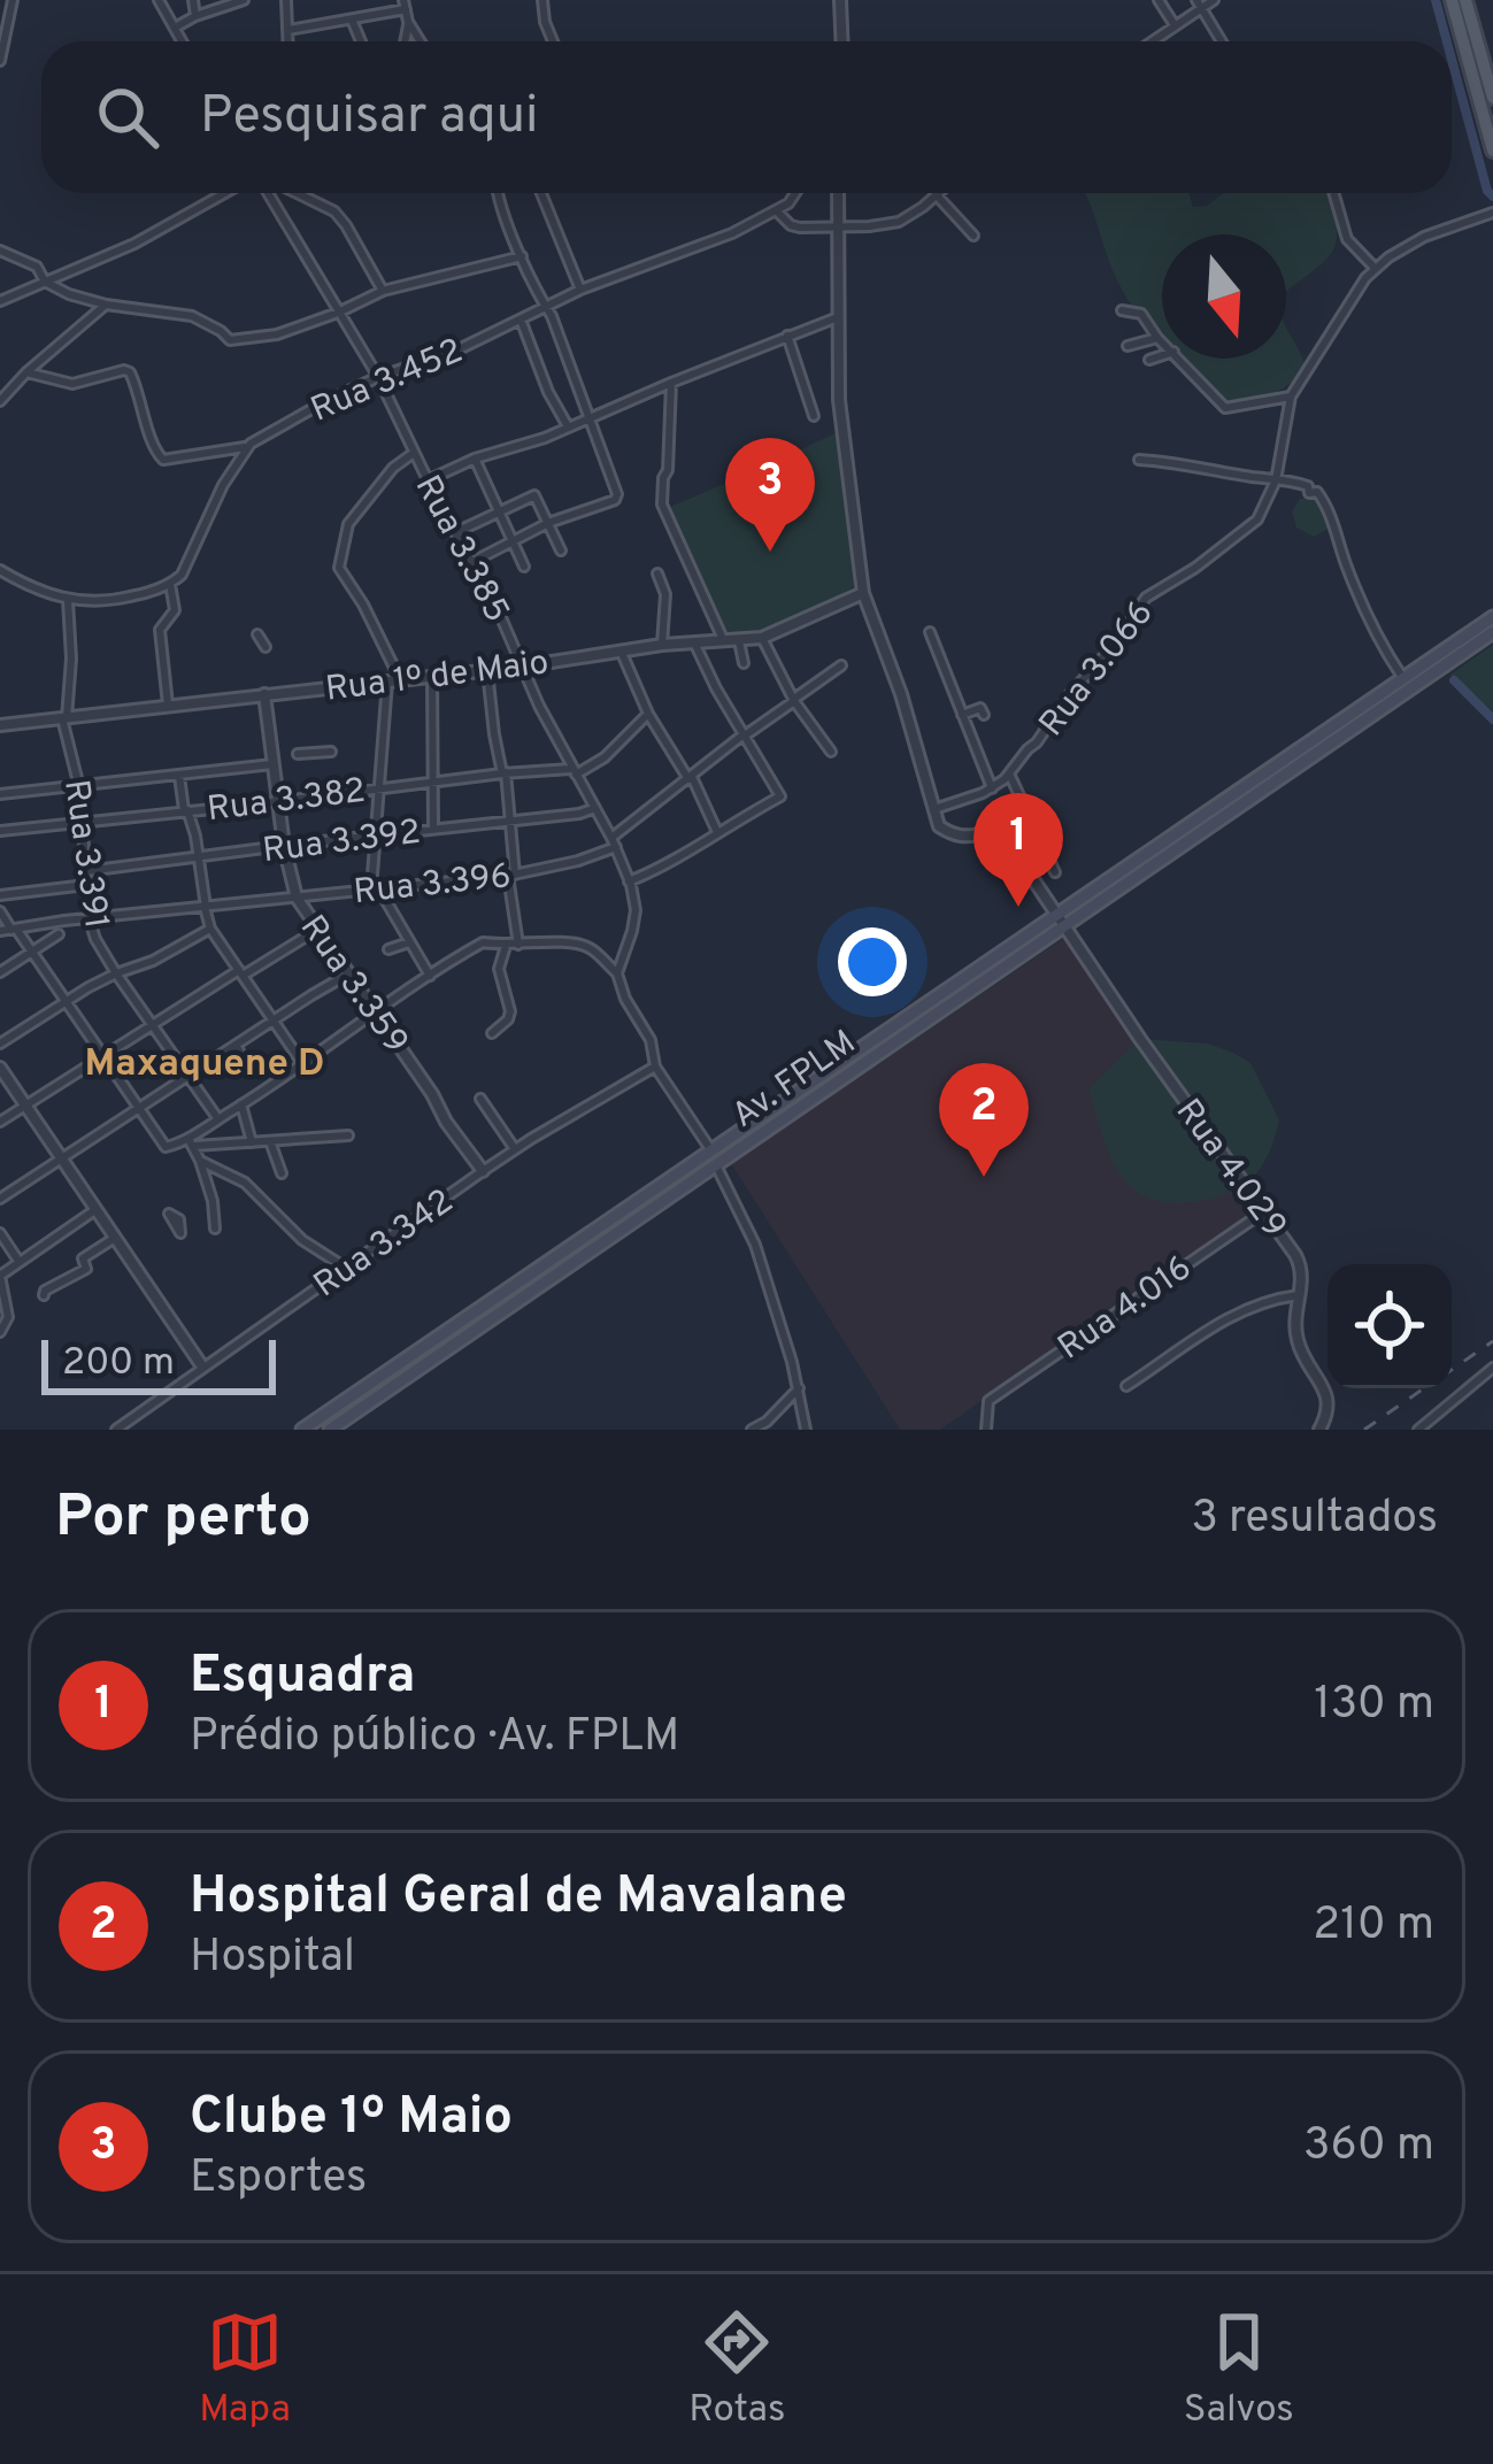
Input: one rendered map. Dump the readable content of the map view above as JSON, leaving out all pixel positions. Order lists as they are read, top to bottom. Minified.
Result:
{"streets":{"main road":["Av. FPLM"],"street":["Rua 3.452","Rua 3.385","Rua 3.066","Rua 1º de Maio","Rua 3.382","Rua 3.392","Rua 3.391","Rua 3.396","Rua 3.359","Rua 4.029","Rua 3.342","Rua 4.016"]},"crossings":[["Rua 3.452","Rua 3.385"],["Rua 3.385","Rua 1º de Maio"],["Rua 3.385","Rua 3.382"],["Rua 3.385","Rua 3.392"],["Rua 3.385","Rua 3.396"],["Rua 3.066","Rua 4.029"],["Rua 1º de Maio","Rua 3.391"],["Rua 1º de Maio","Rua 3.359"],["Rua 3.382","Rua 3.391"],["Rua 3.382","Rua 3.359"],["Rua 3.392","Rua 3.391"],["Rua 3.392","Rua 3.359"],["Rua 3.391","Rua 3.396"],["Rua 3.396","Rua 3.359"],["Rua 3.359","Rua 3.342"],["Av. FPLM","Rua 4.029"],["Rua 4.029","Rua 4.016"]],"districts":["Maxaquene D"],"scale_bar":"200 m","north":"bottom","page":{"search":"Pesquisar aqui","pins":["3","1","2"],"scale":"200 m","heading":["Por perto","3 resultados"],"list":[{"mark":"1","name":"Esquadra","note":"Prédio público · Av. FPLM","value":"130 m"},{"mark":"2","name":"Hospital Geral de Mavalane","note":"Hospital","value":"210 m"},{"mark":"3","name":"Clube 1º Maio","note":"Esportes","value":"360 m"}],"nav":["Mapa","Rotas","Salvos"]}}
